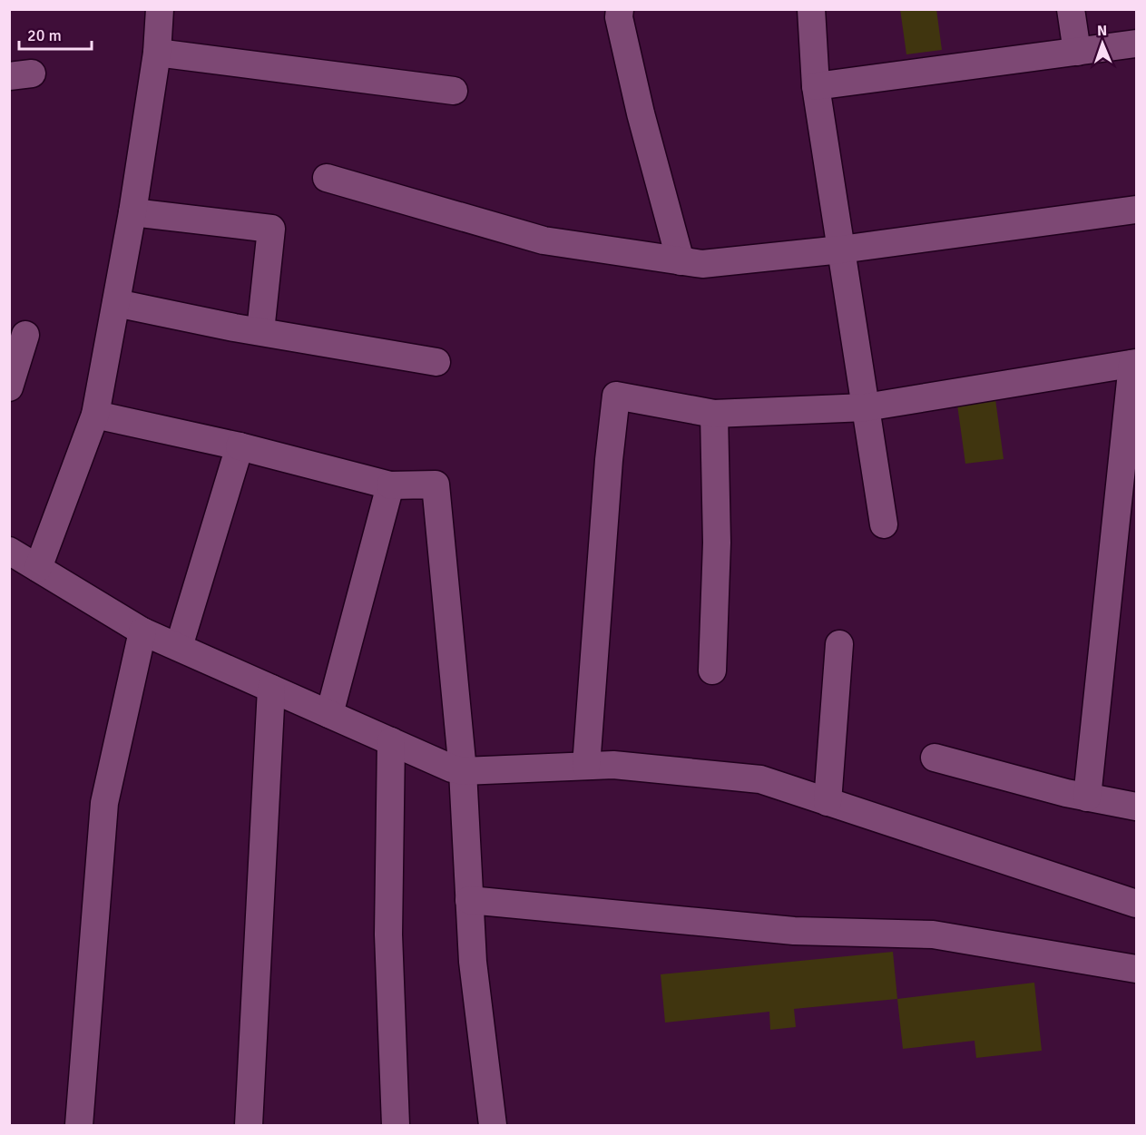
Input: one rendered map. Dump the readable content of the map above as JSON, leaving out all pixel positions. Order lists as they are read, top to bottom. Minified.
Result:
{"scale_bar":"20 m","north":"top"}
